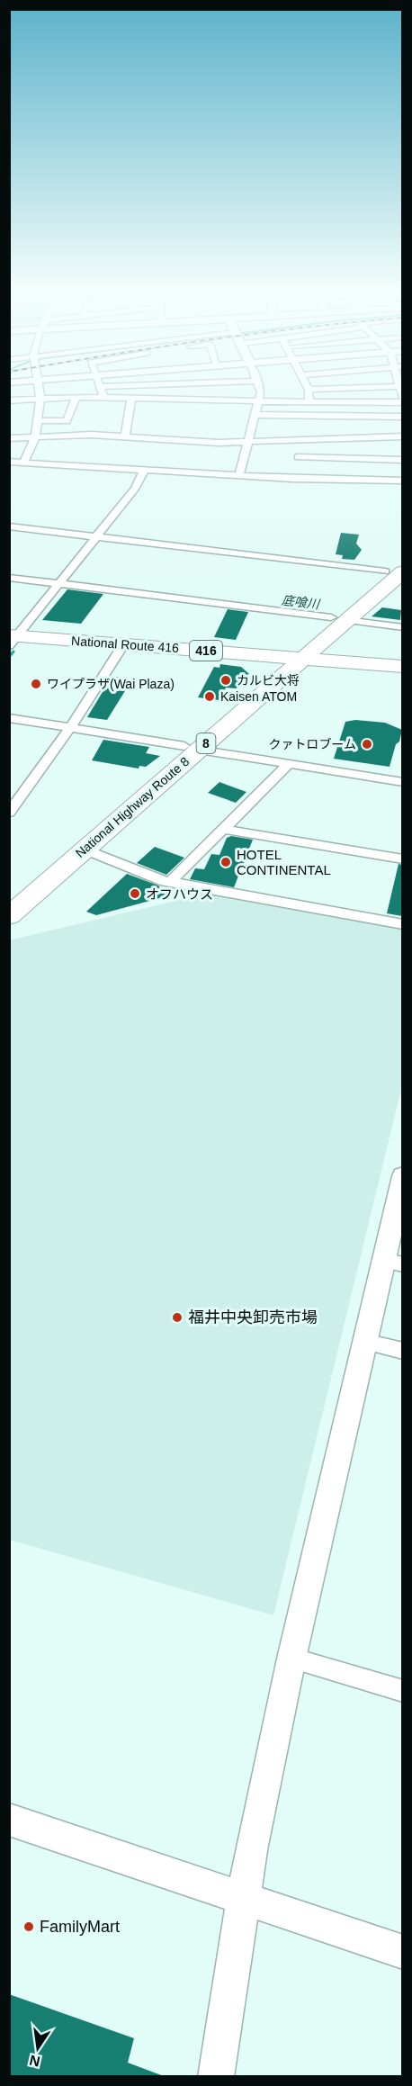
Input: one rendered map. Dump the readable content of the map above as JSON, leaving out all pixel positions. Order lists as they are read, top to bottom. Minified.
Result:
{"streets":{"highway":["National Route 416","416","8","National Highway Route 8"]},"crossings":[["National Route 416","National Highway Route 8"]],"water":["底喰川"],"places":["カルビ大将","ワイプラザ(Wai Plaza)","Kaisen ATOM","クァトロブーム","HOTEL CONTINENTAL","オフハウス","福井中央卸売市場","FamilyMart"],"north":"bottom"}
